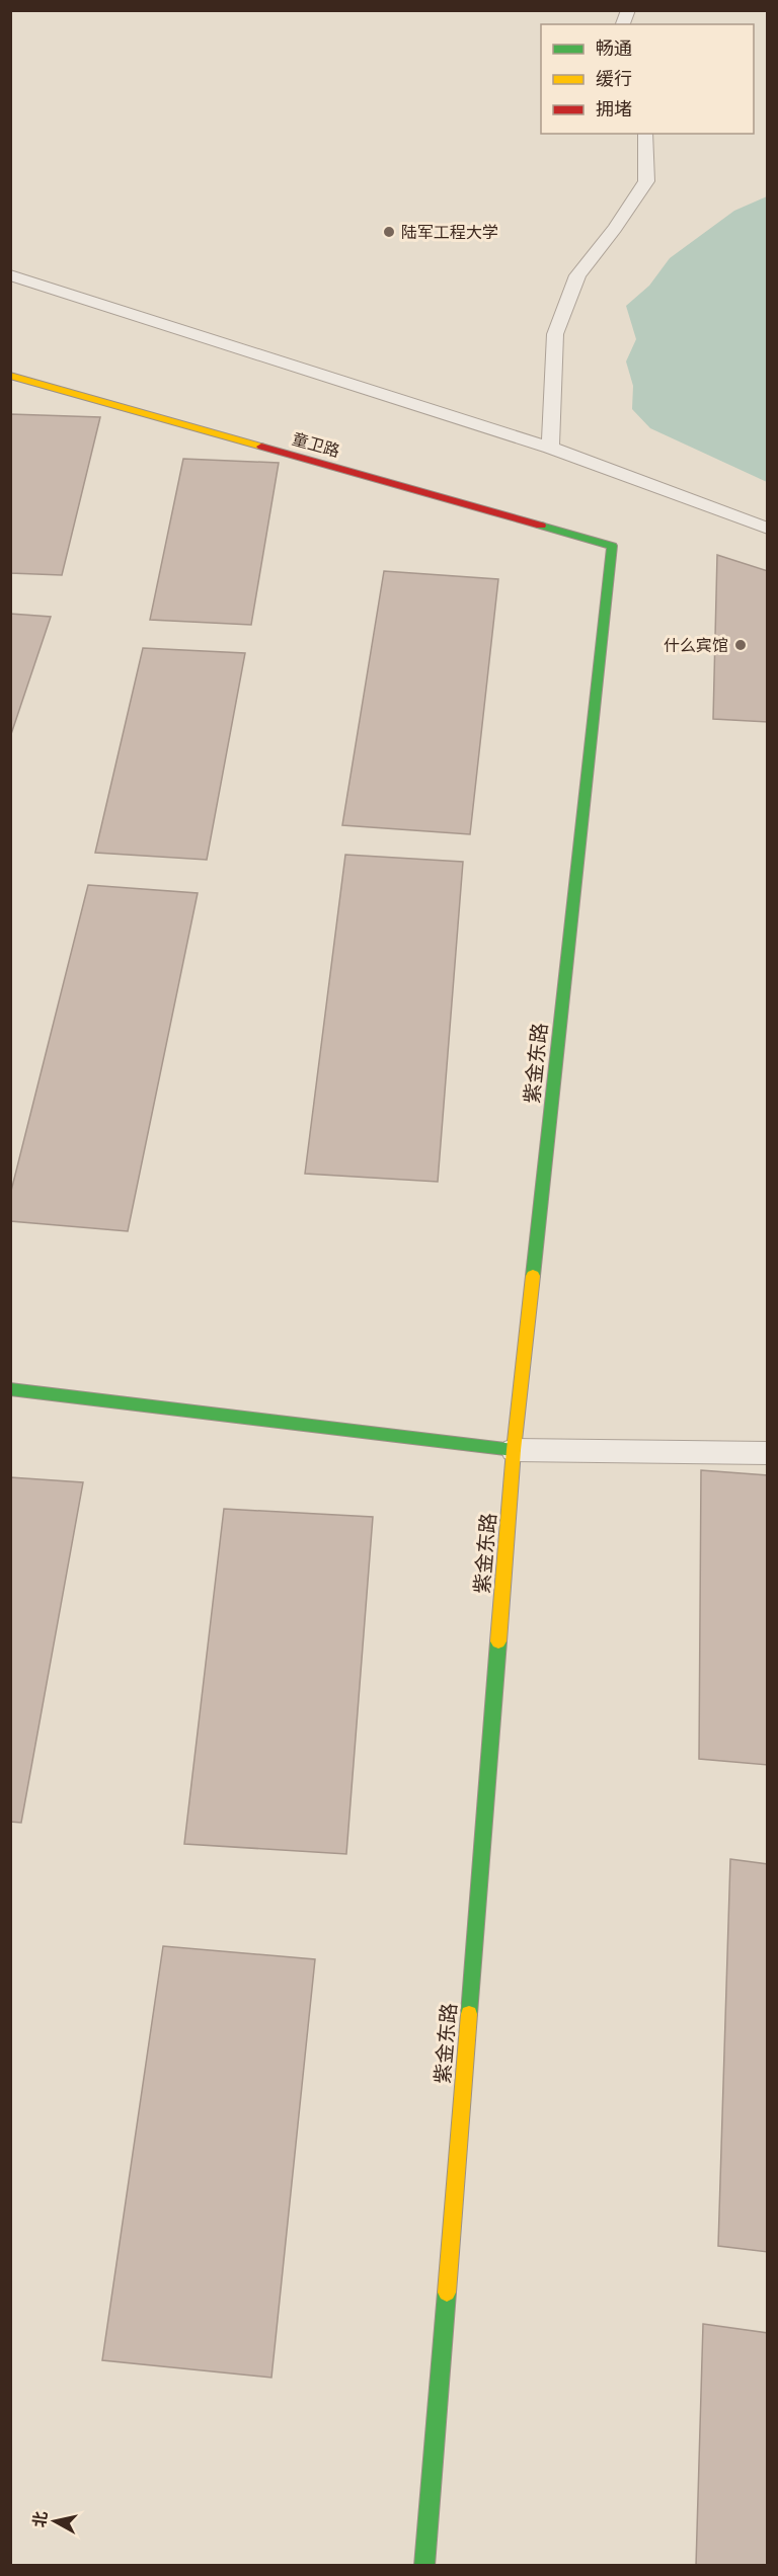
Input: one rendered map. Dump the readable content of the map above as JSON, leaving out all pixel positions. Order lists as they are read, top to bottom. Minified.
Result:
{"streets":{"street":["童卫路","紫金东路"]},"crossings":[["童卫路","紫金东路"]],"places":["陆军工程大学","什么宾馆"],"legend":["畅通","缓行","拥堵"],"north":"left"}
